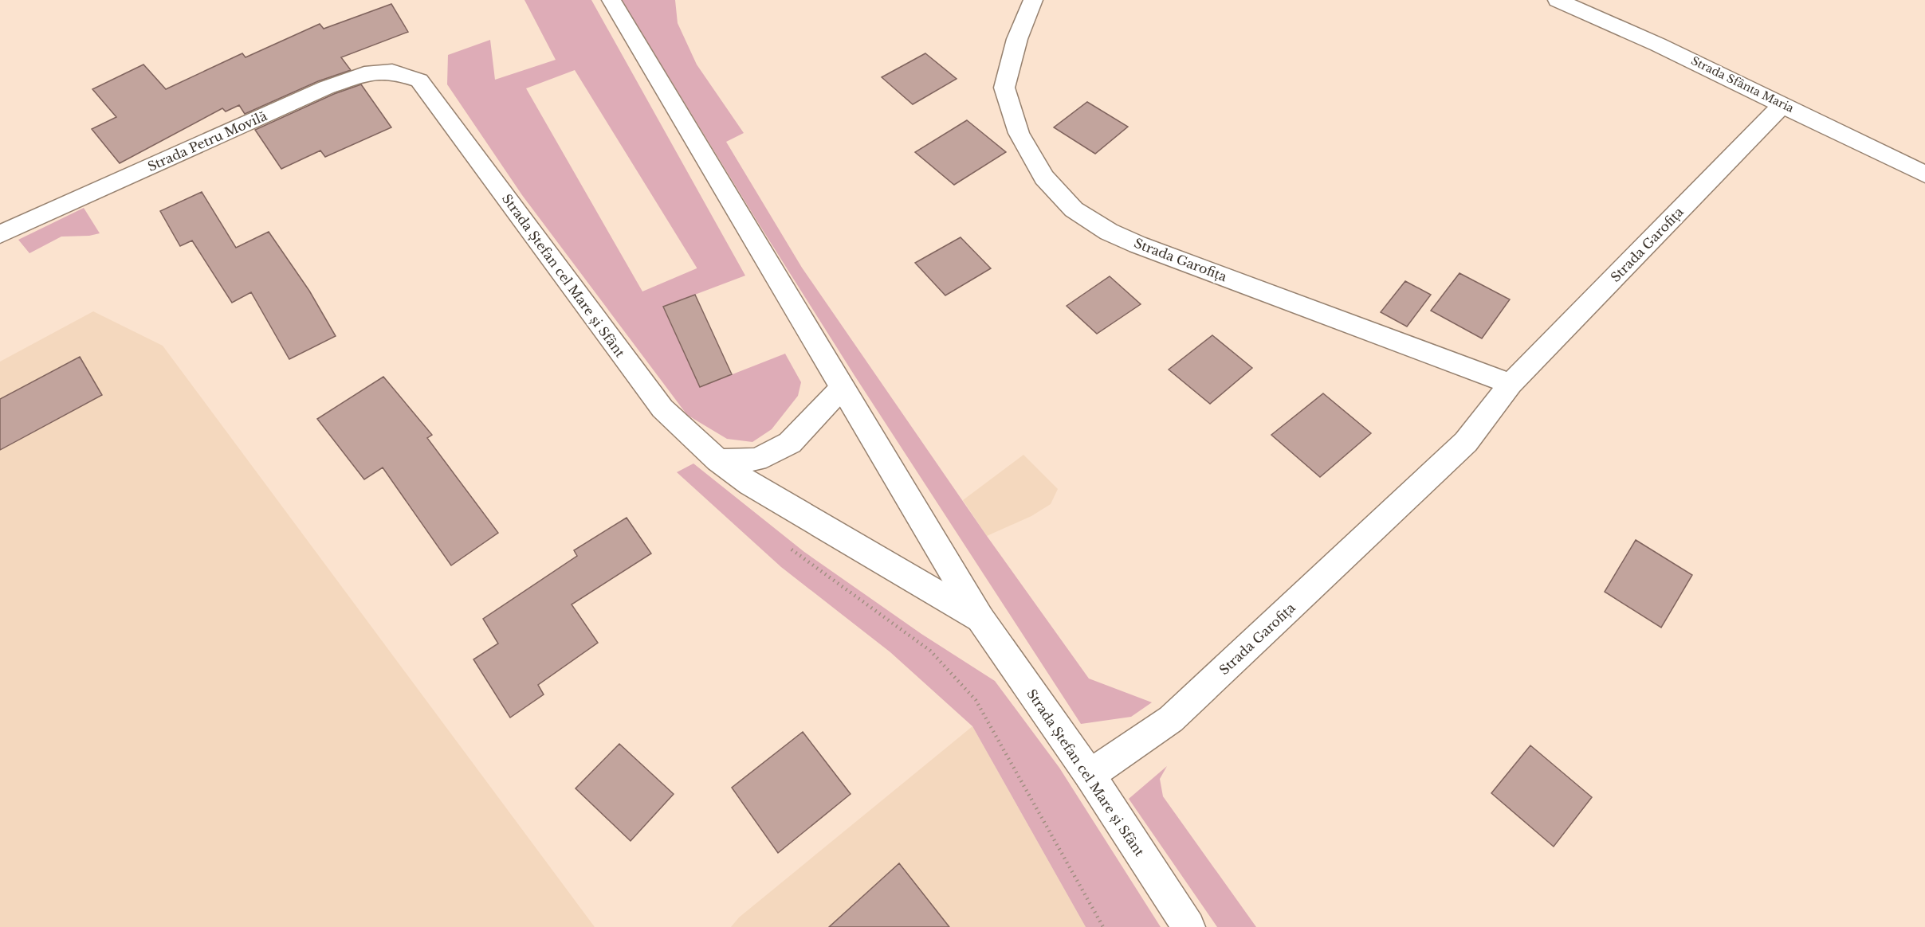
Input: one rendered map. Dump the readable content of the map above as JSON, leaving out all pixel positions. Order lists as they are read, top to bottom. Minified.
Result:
{"streets":{"street":["Strada Sfânta Maria","Strada Petru Movilă","Strada Garofița","Strada Ștefan cel Mare și Sfânt"]},"crossings":[["Strada Sfânta Maria","Strada Garofița"],["Strada Petru Movilă","Strada Ștefan cel Mare și Sfânt"],["Strada Garofița","Strada Ștefan cel Mare și Sfânt"]]}
